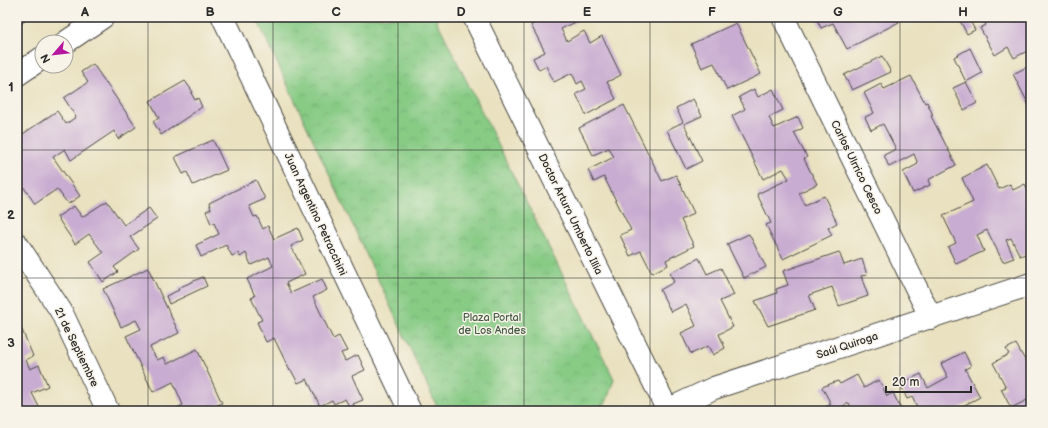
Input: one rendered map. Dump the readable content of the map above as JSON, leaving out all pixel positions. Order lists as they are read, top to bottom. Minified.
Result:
{"streets":{"street":["Carlos Ulrrico Cesco","Juan Argentino Petracchini","Doctor Arturo Umberto Illia","Saúl Quiroga","21 de Septiembre"]},"crossings":[["Carlos Ulrrico Cesco","Saúl Quiroga"],["Doctor Arturo Umberto Illia","Saúl Quiroga"]],"parks":["Plaza Portal de Los Andes"],"scale_bar":"20 m","north":"bottom left","grid":{"columns":["A","B","C","D","E","F","G","H"],"rows":["1","2","3"]}}
